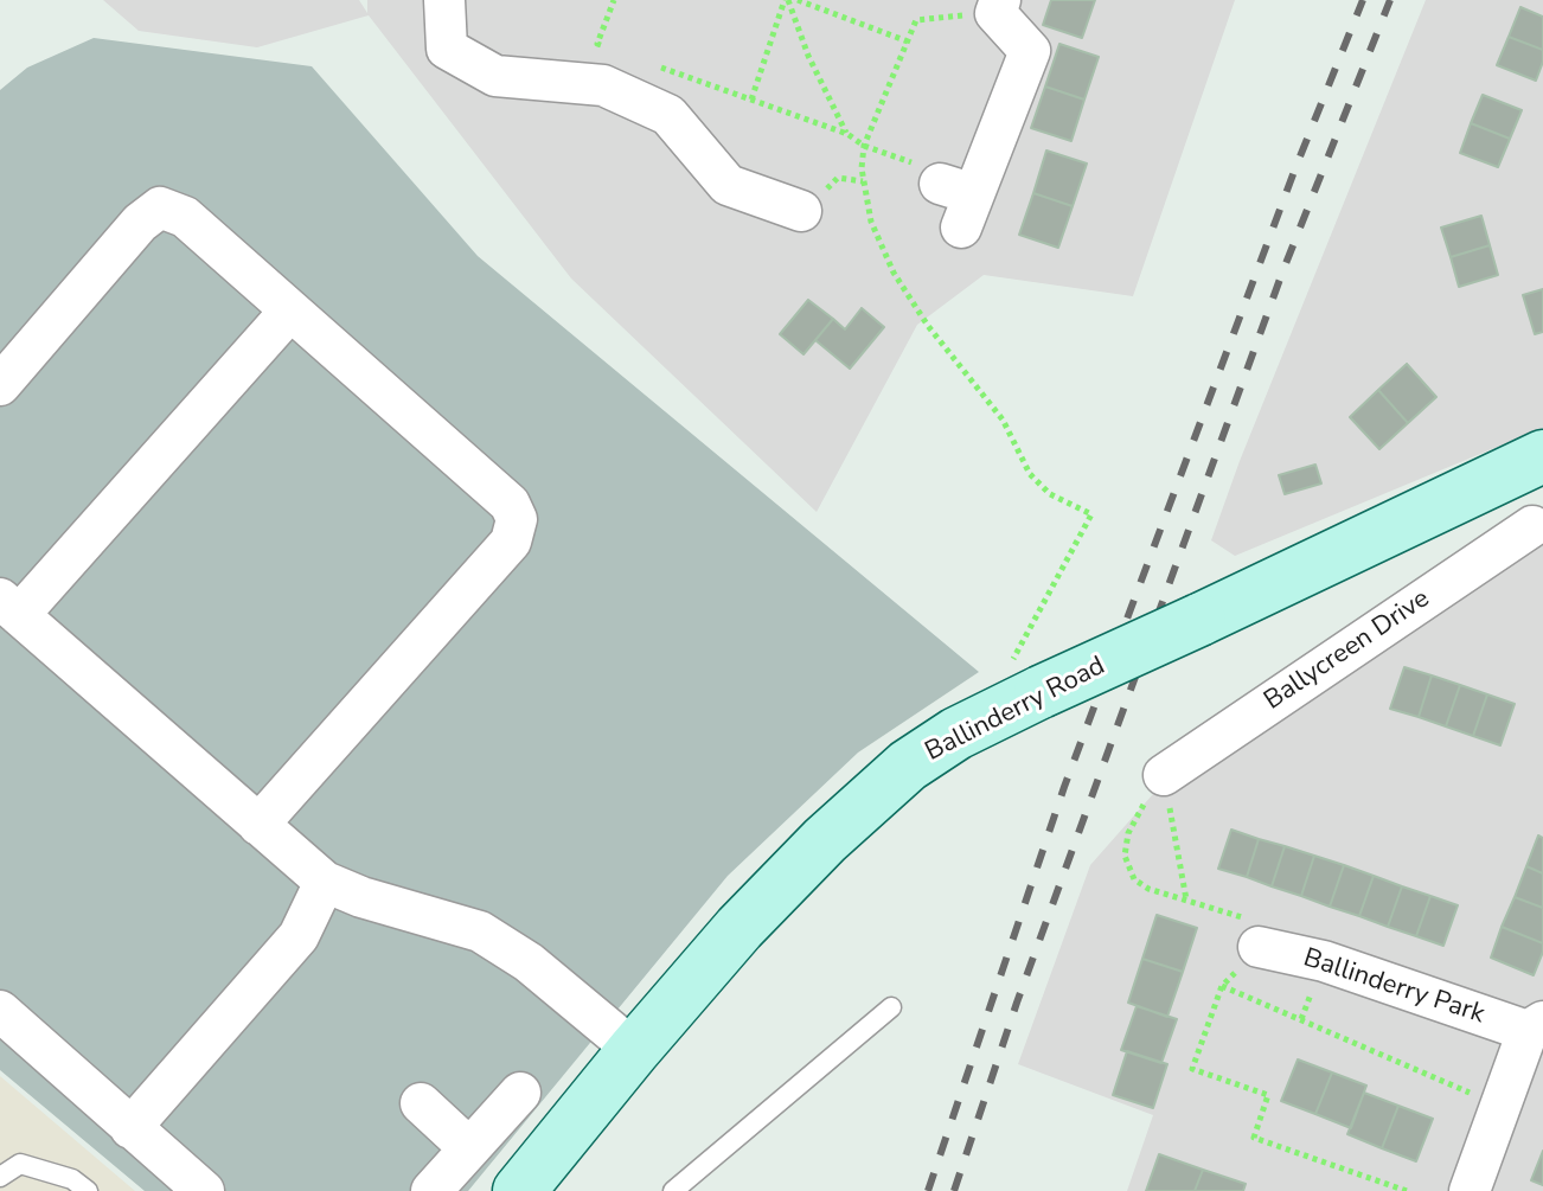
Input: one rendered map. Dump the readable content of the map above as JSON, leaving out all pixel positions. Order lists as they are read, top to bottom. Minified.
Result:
{"streets":{"main road":["Ballinderry Road"],"street":["Ballycreen Drive","Ballinderry Park"]},"crossings":[["Ballycreen Drive","Ballinderry Road"]]}
